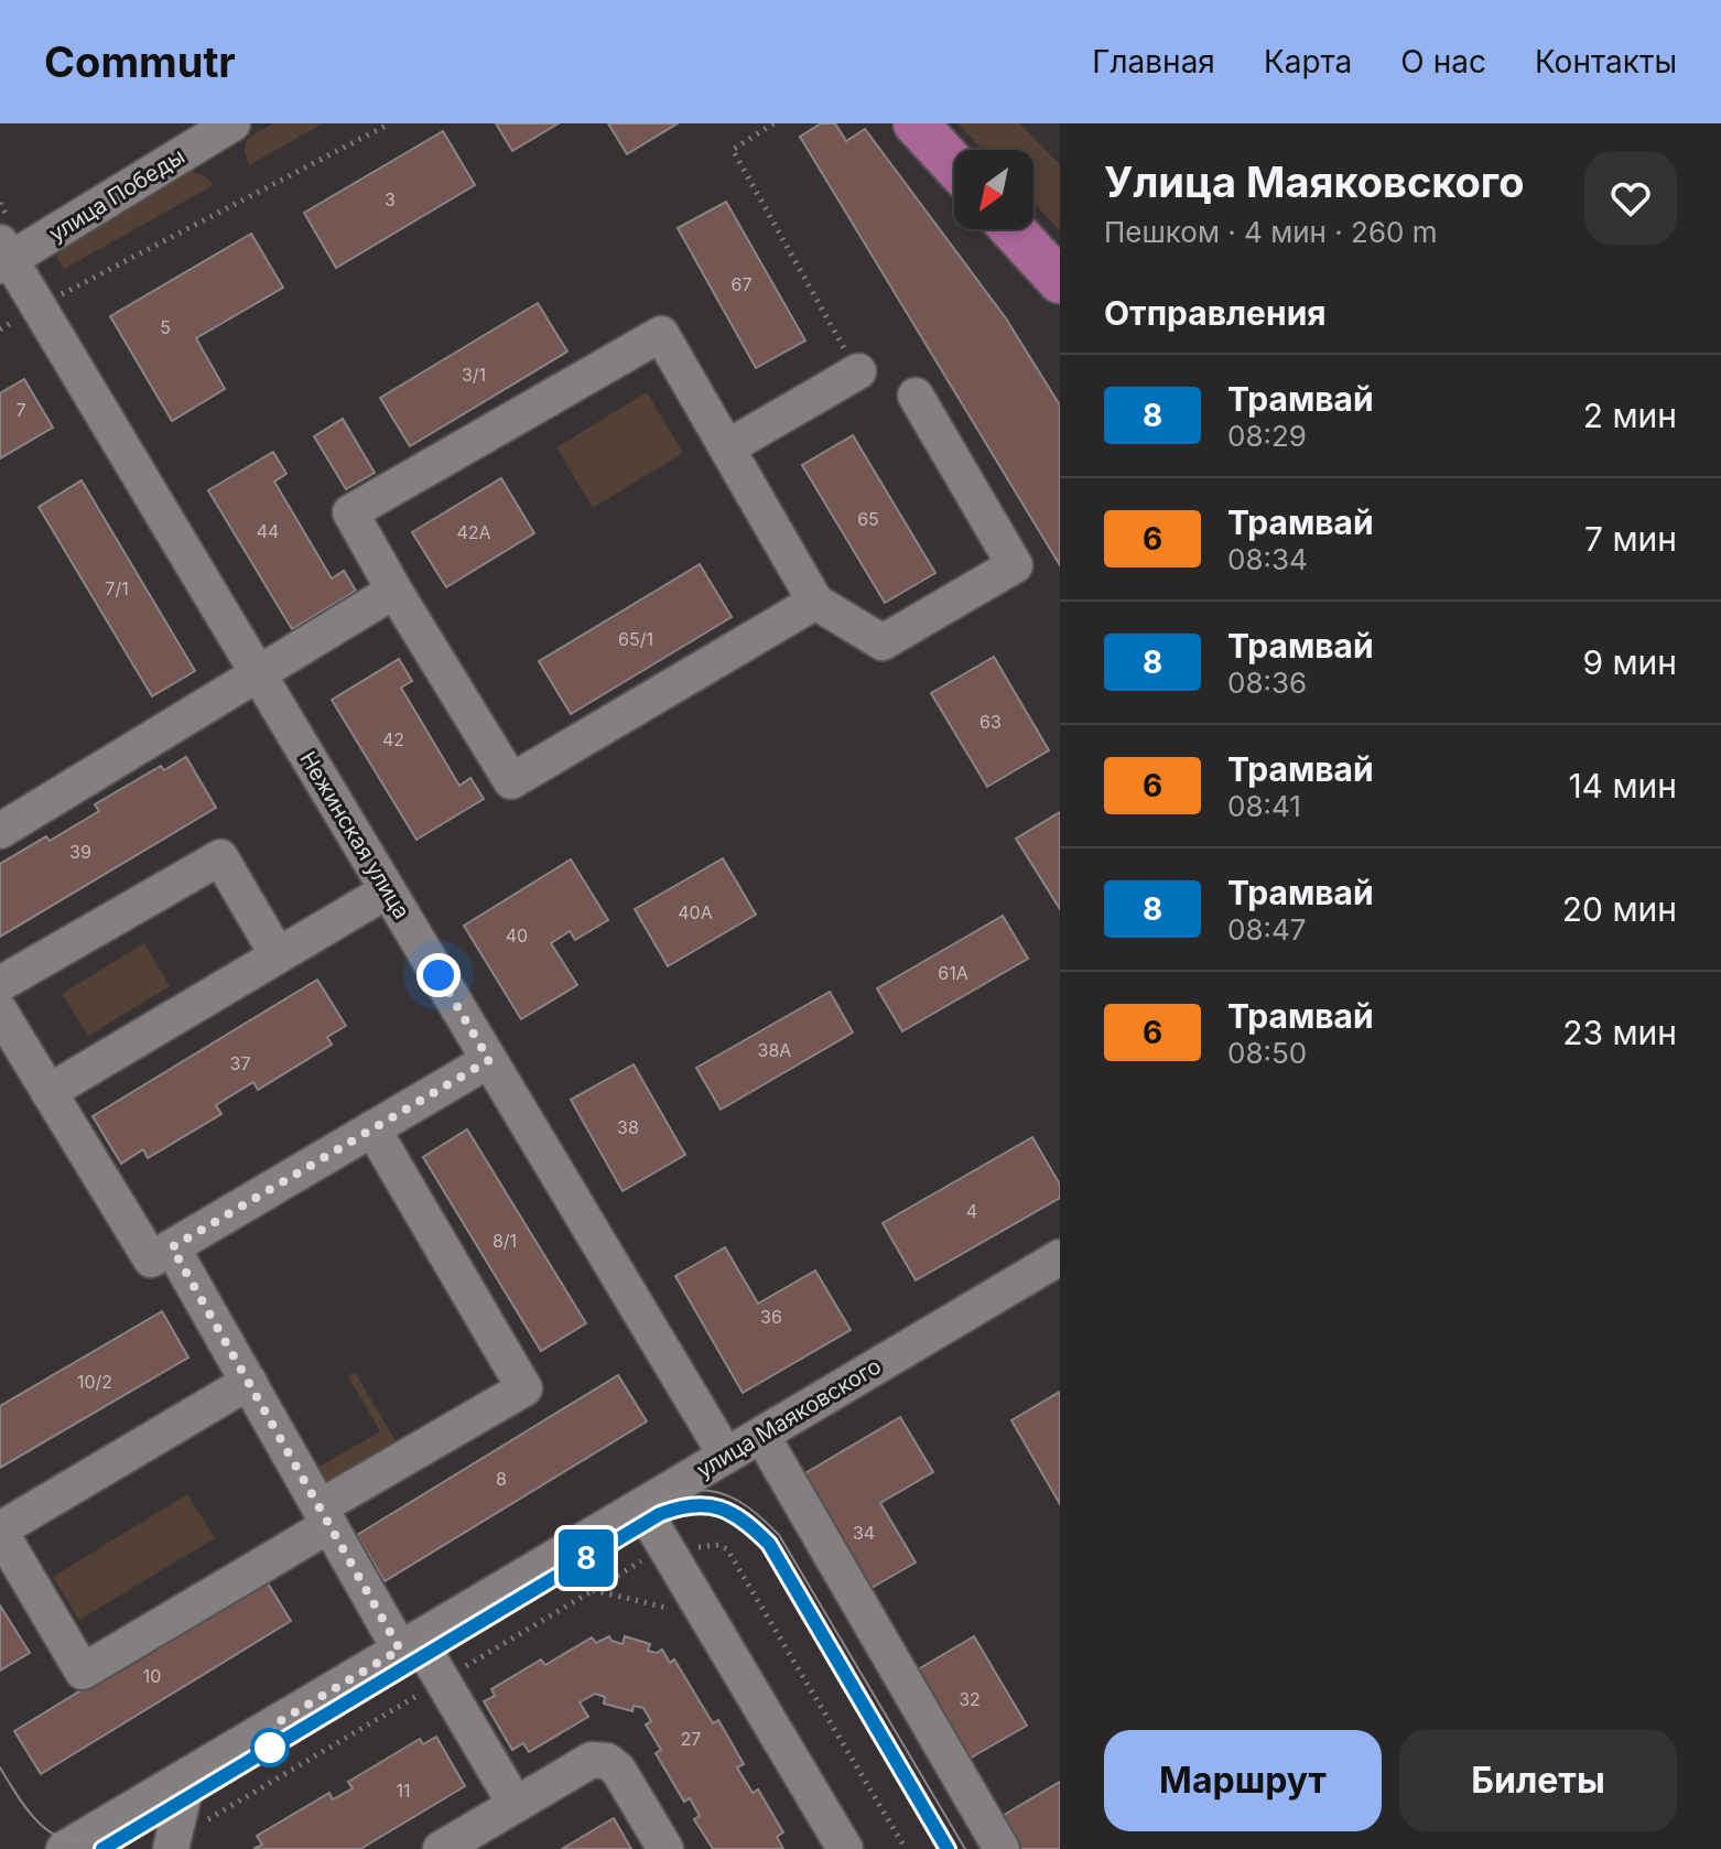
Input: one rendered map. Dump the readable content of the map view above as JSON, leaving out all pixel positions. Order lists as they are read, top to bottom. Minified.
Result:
{"streets":{"street":["улица Победы","Нежинская улица","улица Маяковского"]},"crossings":[["улица Победы","Нежинская улица"],["Нежинская улица","улица Маяковского"]],"lines":["tram line 8"],"house_numbers":["3","67","5","3/1","7","65","44","42А","7/1","65/1","63","42","39","40А","40","61А","38А","37","38","4","8/1","36","10/2","8","34","10","32","27","11"],"north":"bottom left","page":{"header":"Commutr","nav":["Главная","Карта","О нас","Контакты"],"on_map":"8","heading":[["Улица Маяковского","Пешком · 4 мин · 260 m"],"Отправления"],"list":[{"mark":"8","name":"Трамвай","note":"08:29","value":"2 мин"},{"mark":"6","name":"Трамвай","note":"08:34","value":"7 мин"},{"mark":"8","name":"Трамвай","note":"08:36","value":"9 мин"},{"mark":"6","name":"Трамвай","note":"08:41","value":"14 мин"},{"mark":"8","name":"Трамвай","note":"08:47","value":"20 мин"},{"mark":"6","name":"Трамвай","note":"08:50","value":"23 мин"}],"buttons":["Маршрут","Билеты"]}}
